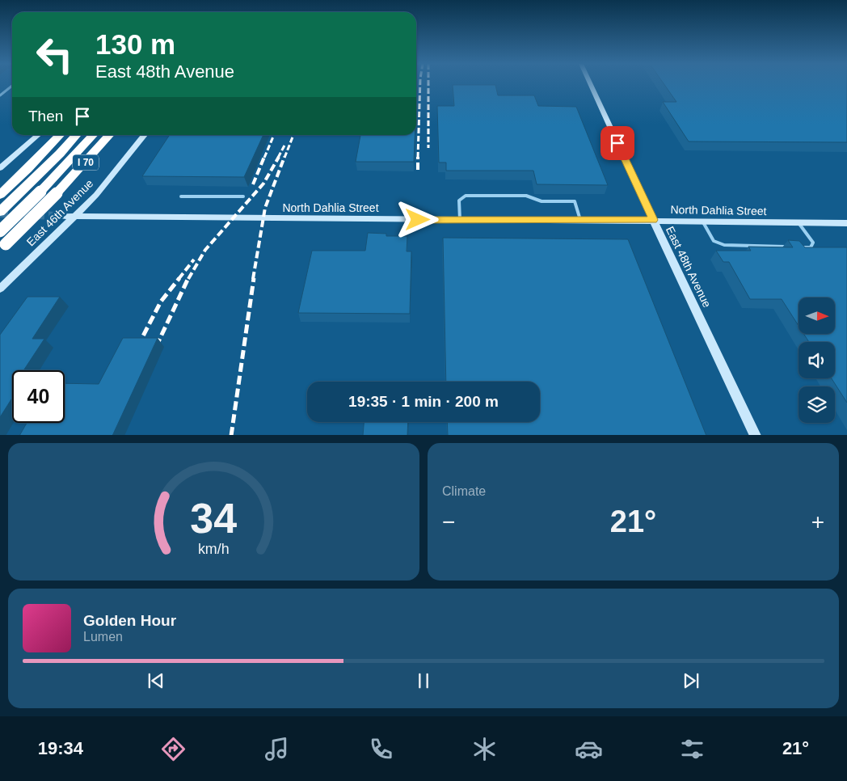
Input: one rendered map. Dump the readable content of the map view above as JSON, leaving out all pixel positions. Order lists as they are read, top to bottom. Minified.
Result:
{"streets":{"highway":["I 70"],"street":["North Dahlia Street","East 46th Avenue","East 48th Avenue"]},"crossings":[["North Dahlia Street","East 46th Avenue"],["North Dahlia Street","East 48th Avenue"]],"north":"right","page":{"turn":["130 m","East 48th Avenue"],"then":"Then","limit":"40","trip":"19:35 · 1 min · 200 m","tile":"Climate","heat":["−","21°","+"],"song":["Golden Hour","Lumen"],"tabs":["19:34","21°"],"gauge":["34","km/h"]}}
